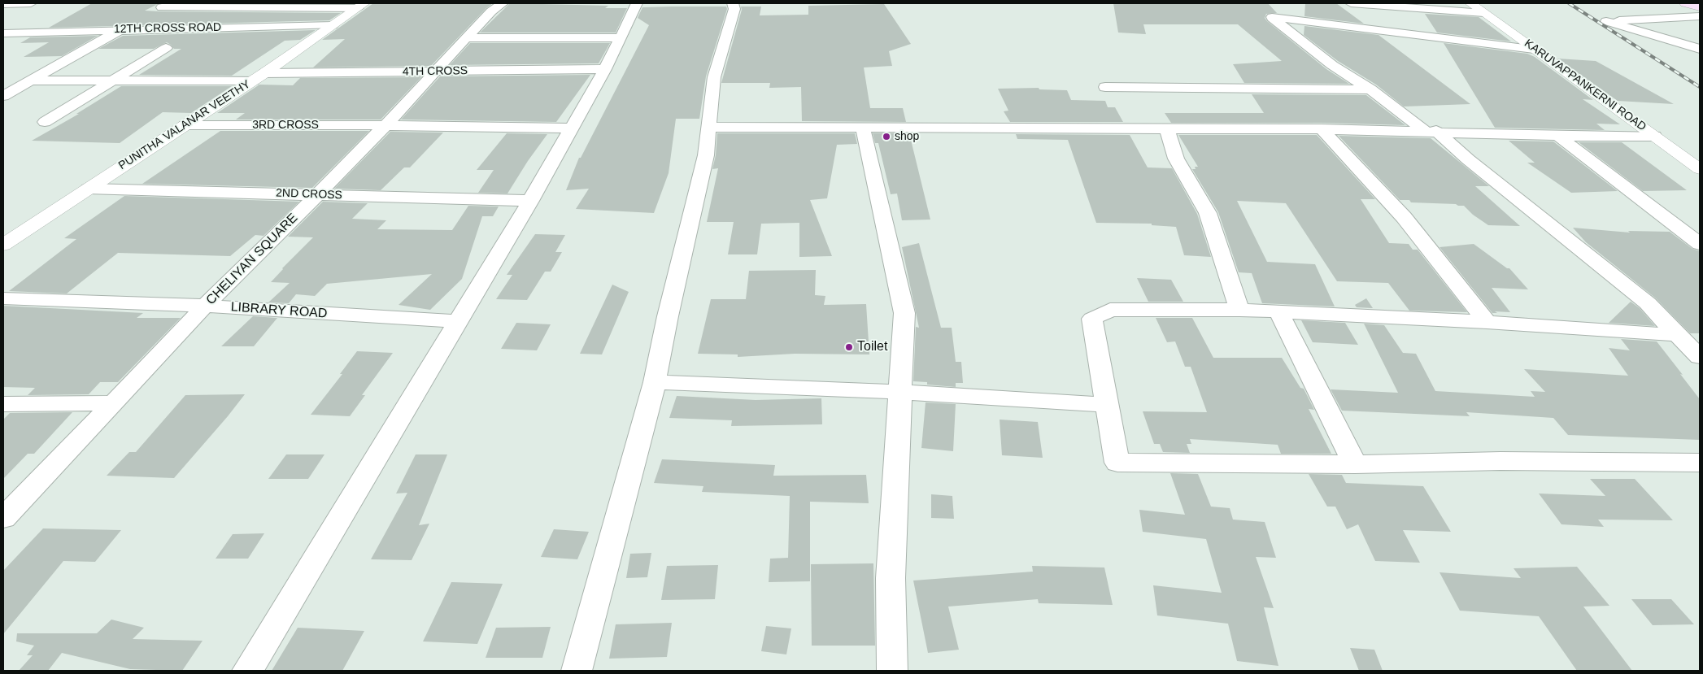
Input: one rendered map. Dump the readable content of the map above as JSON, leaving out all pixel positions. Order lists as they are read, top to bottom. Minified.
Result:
{"streets":{"street":["12TH CROSS ROAD","4TH CROSS","KARUVAPPANKERNI ROAD","PUNITHA VALANAR VEETHY","3RD CROSS","2ND CROSS","CHELIYAN SQUARE","LIBRARY ROAD"]},"crossings":[["12TH CROSS ROAD","PUNITHA VALANAR VEETHY"],["4TH CROSS","PUNITHA VALANAR VEETHY"],["4TH CROSS","CHELIYAN SQUARE"],["PUNITHA VALANAR VEETHY","3RD CROSS"],["PUNITHA VALANAR VEETHY","2ND CROSS"],["3RD CROSS","CHELIYAN SQUARE"],["2ND CROSS","CHELIYAN SQUARE"],["CHELIYAN SQUARE","LIBRARY ROAD"]],"places":["shop","Toilet"]}
